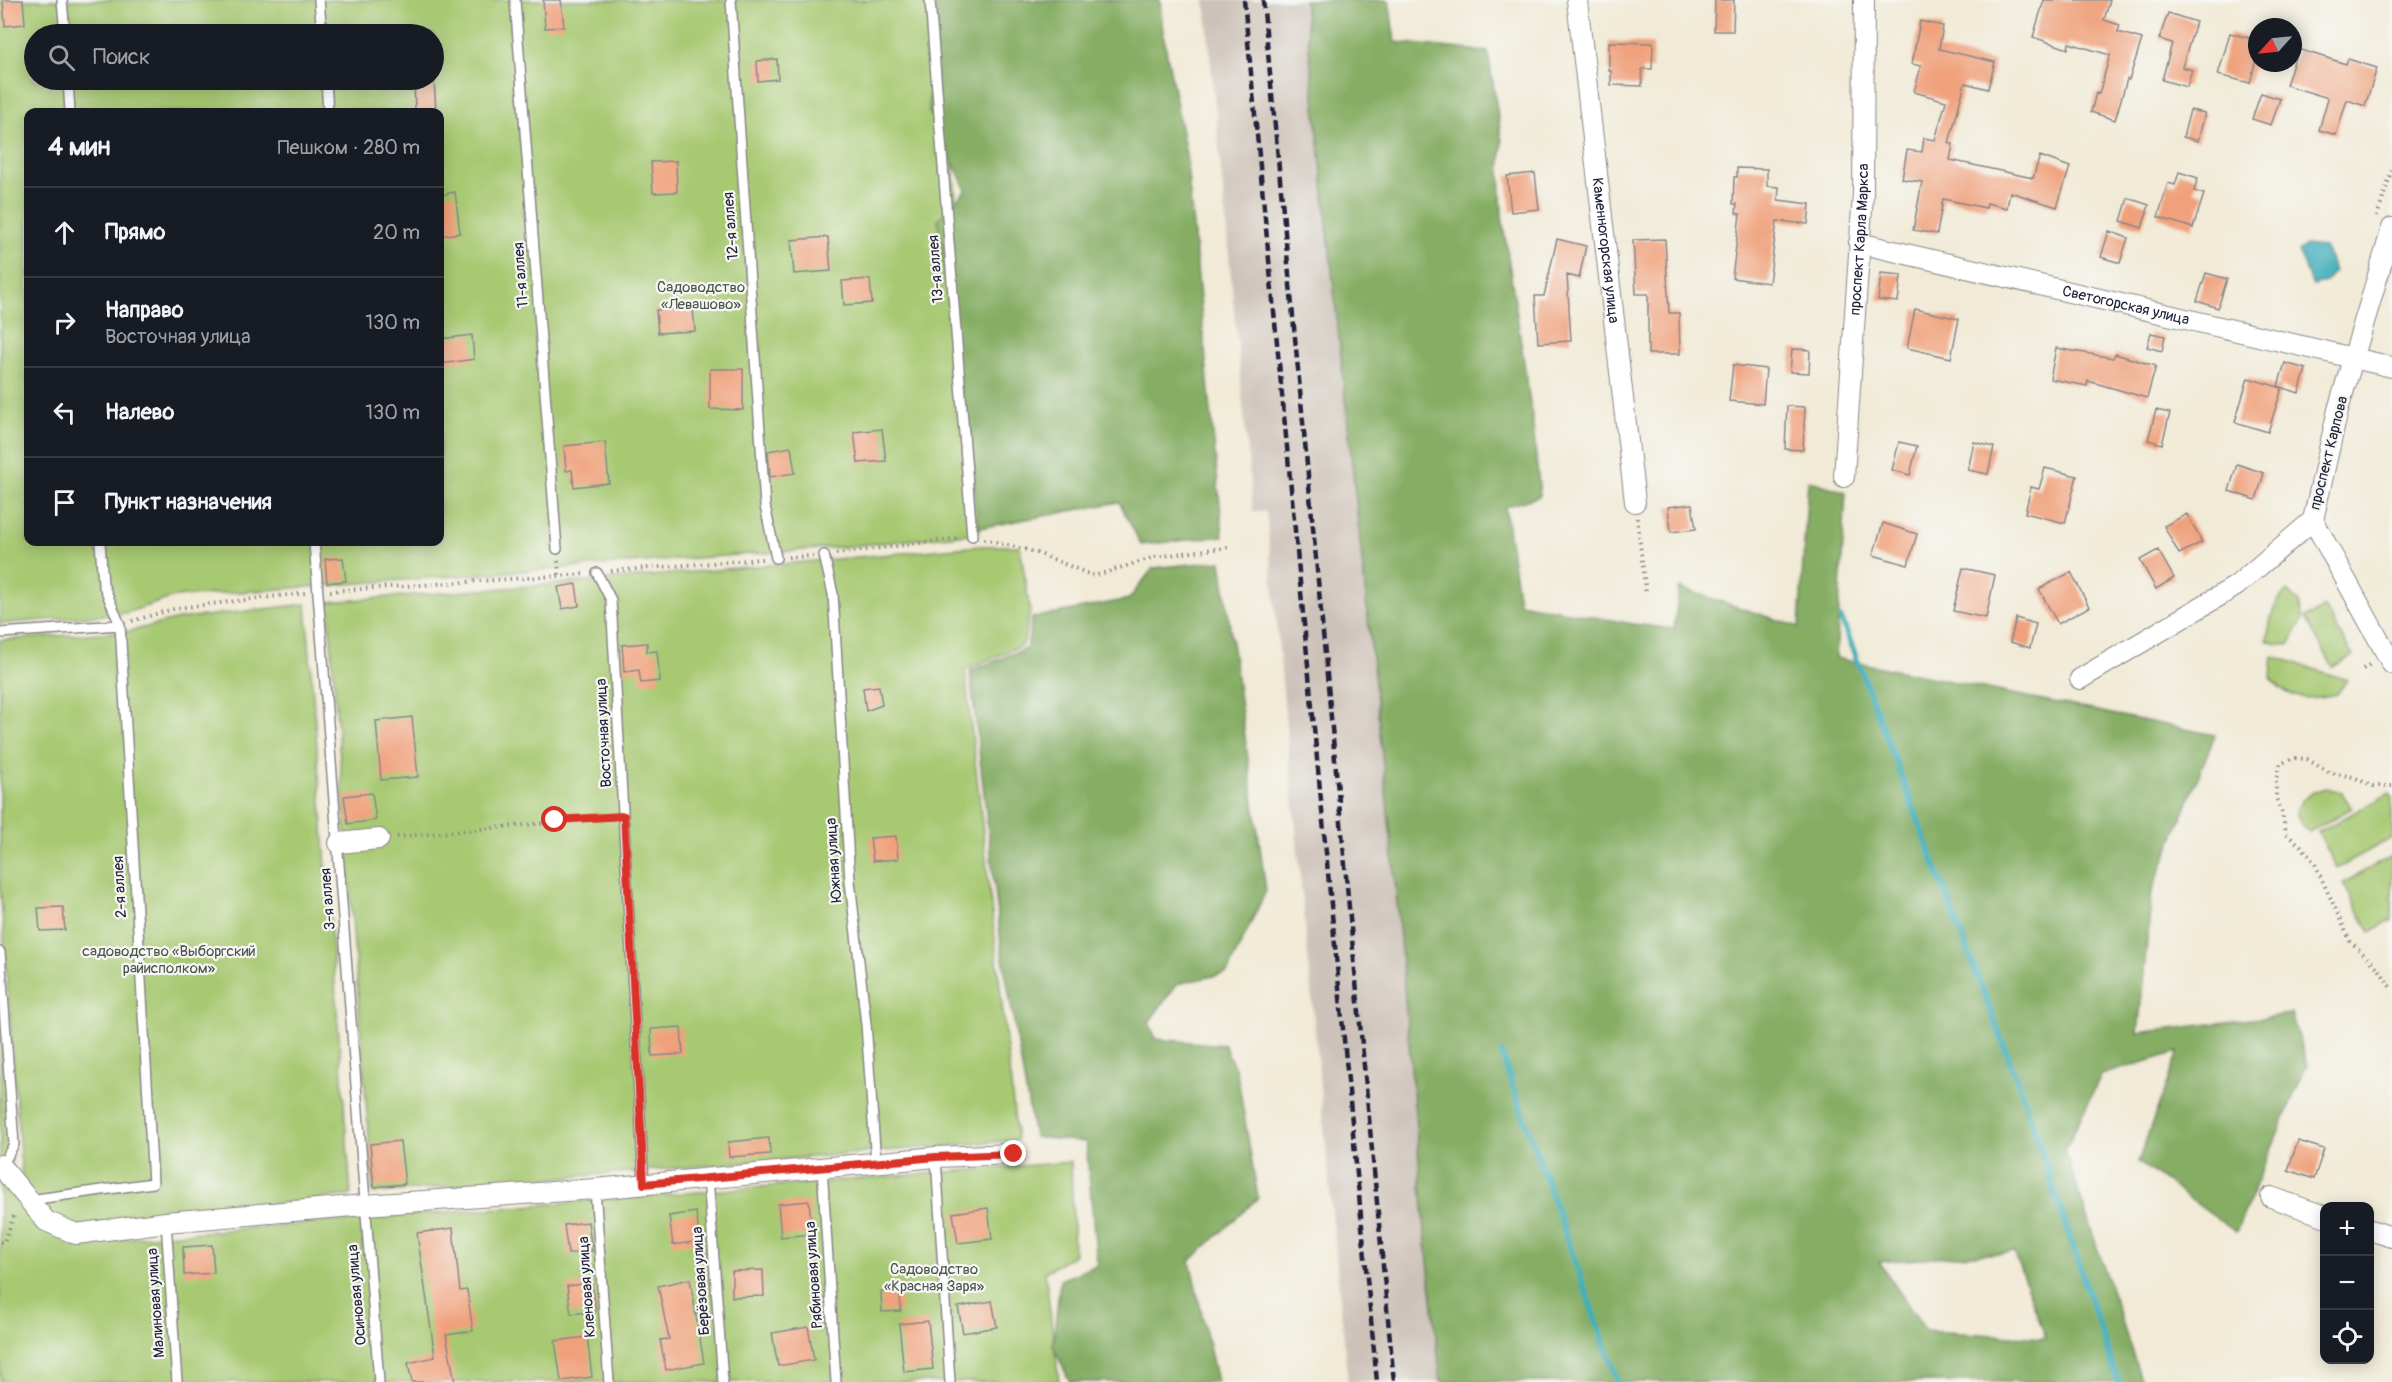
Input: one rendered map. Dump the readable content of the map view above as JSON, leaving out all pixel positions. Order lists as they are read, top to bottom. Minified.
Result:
{"streets":{"street":["проспект Карла Маркса","Каменногорская улица","Светогорская улица","проспект Карпова"],"lane":["12-я аллея","13-я аллея","11-я аллея","Восточная улица","Южная улица","2-я аллея","3-я аллея","Рябиновая улица","Берёзовая улица","Кленовая улица","Осиновая улица","Малиновая улица"]},"crossings":[["проспект Карла Маркса","Светогорская улица"],["Светогорская улица","проспект Карпова"],["3-я аллея","Осиновая улица"]],"parks":["Садоводство «Левашово»","садоводство «Выборгский райисполком»","Садоводство «Красная Заря»"],"north":"bottom left","page":{"search":"Поиск","heading":["4 мин","Пешком · 280 m"],"list":[["Прямо","20 m"],["Направо","Восточная улица","130 m"],["Налево","130 m"],"Пункт назначения"],"map_buttons":["+","−"]}}
